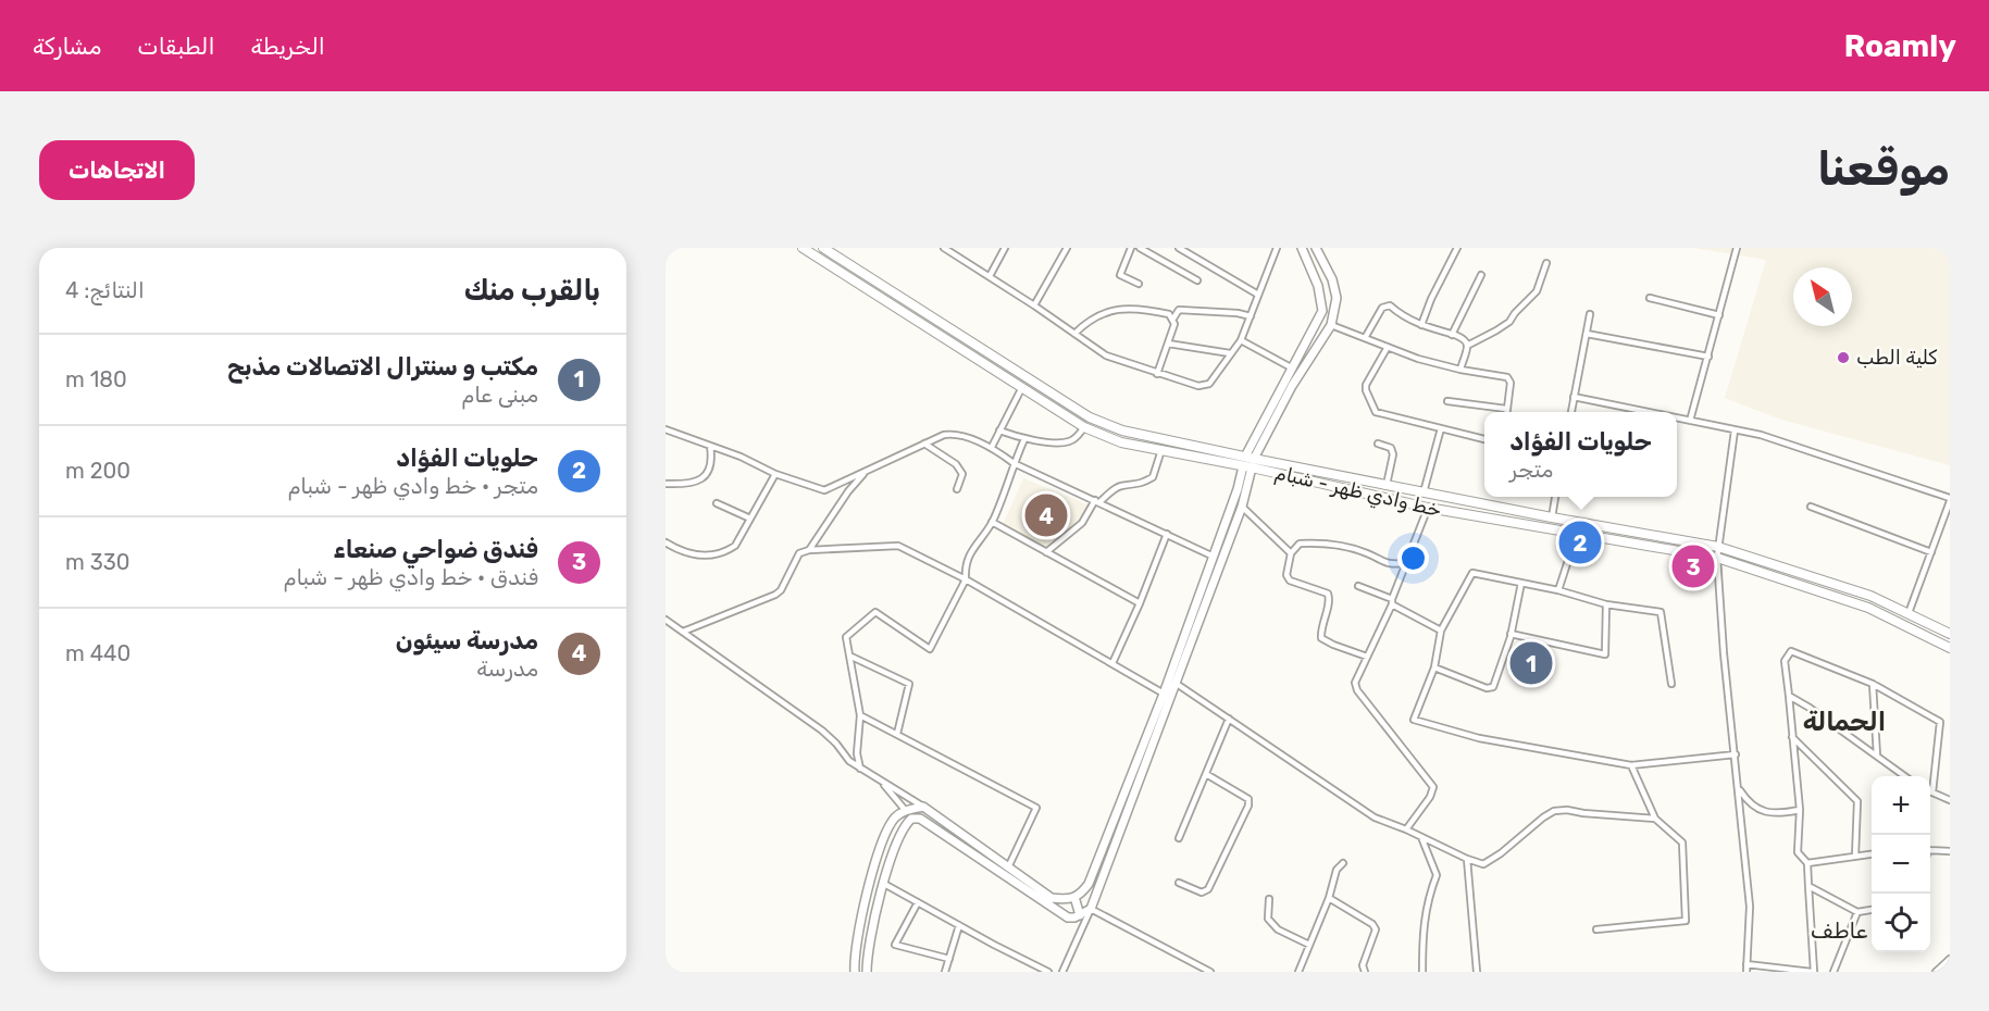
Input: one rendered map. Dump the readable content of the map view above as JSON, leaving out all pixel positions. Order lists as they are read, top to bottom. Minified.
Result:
{"streets":{"main road":["خط وادي ظهر - شبام"]},"districts":["الحمالة","عاطف"],"places":["كلية الطب"],"north":"top left","page":{"header":"Roamly","nav":["الخريطة","الطبقات","مشاركة"],"buttons":"الاتجاهات","title":"موقعنا","heading":["بالقرب منك","النتائج: 4"],"list":[{"mark":"1","name":"مكتب و سنترال الاتصالات مذبح","note":"مبنى عام","value":"180 m"},{"mark":"2","name":"حلويات الفؤاد","note":"متجر · خط وادي ظهر - شبام","value":"200 m"},{"mark":"3","name":"فندق ضواحي صنعاء","note":"فندق · خط وادي ظهر - شبام","value":"330 m"},{"mark":"4","name":"مدرسة سيئون","note":"مدرسة","value":"440 m"}],"popup":["حلويات الفؤاد","متجر"],"pins":["4","2","3","1"],"map_buttons":["+","−"]}}
